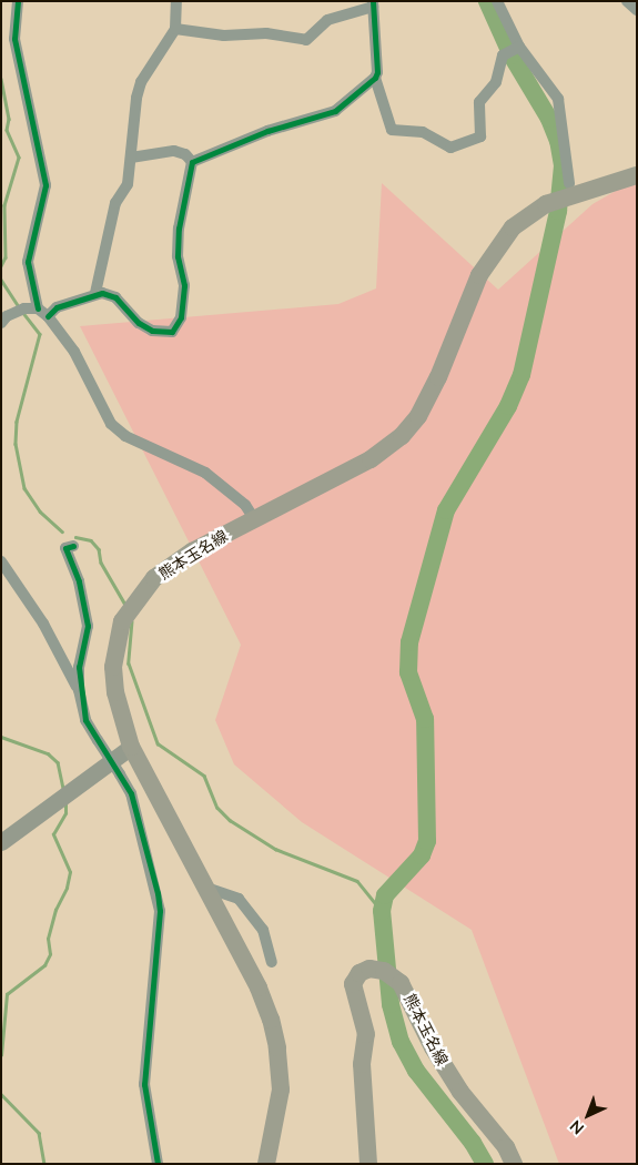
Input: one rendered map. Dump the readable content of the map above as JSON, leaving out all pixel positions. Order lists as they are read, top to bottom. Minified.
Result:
{"streets":{"main road":["熊本玉名線"]},"north":"bottom left"}
